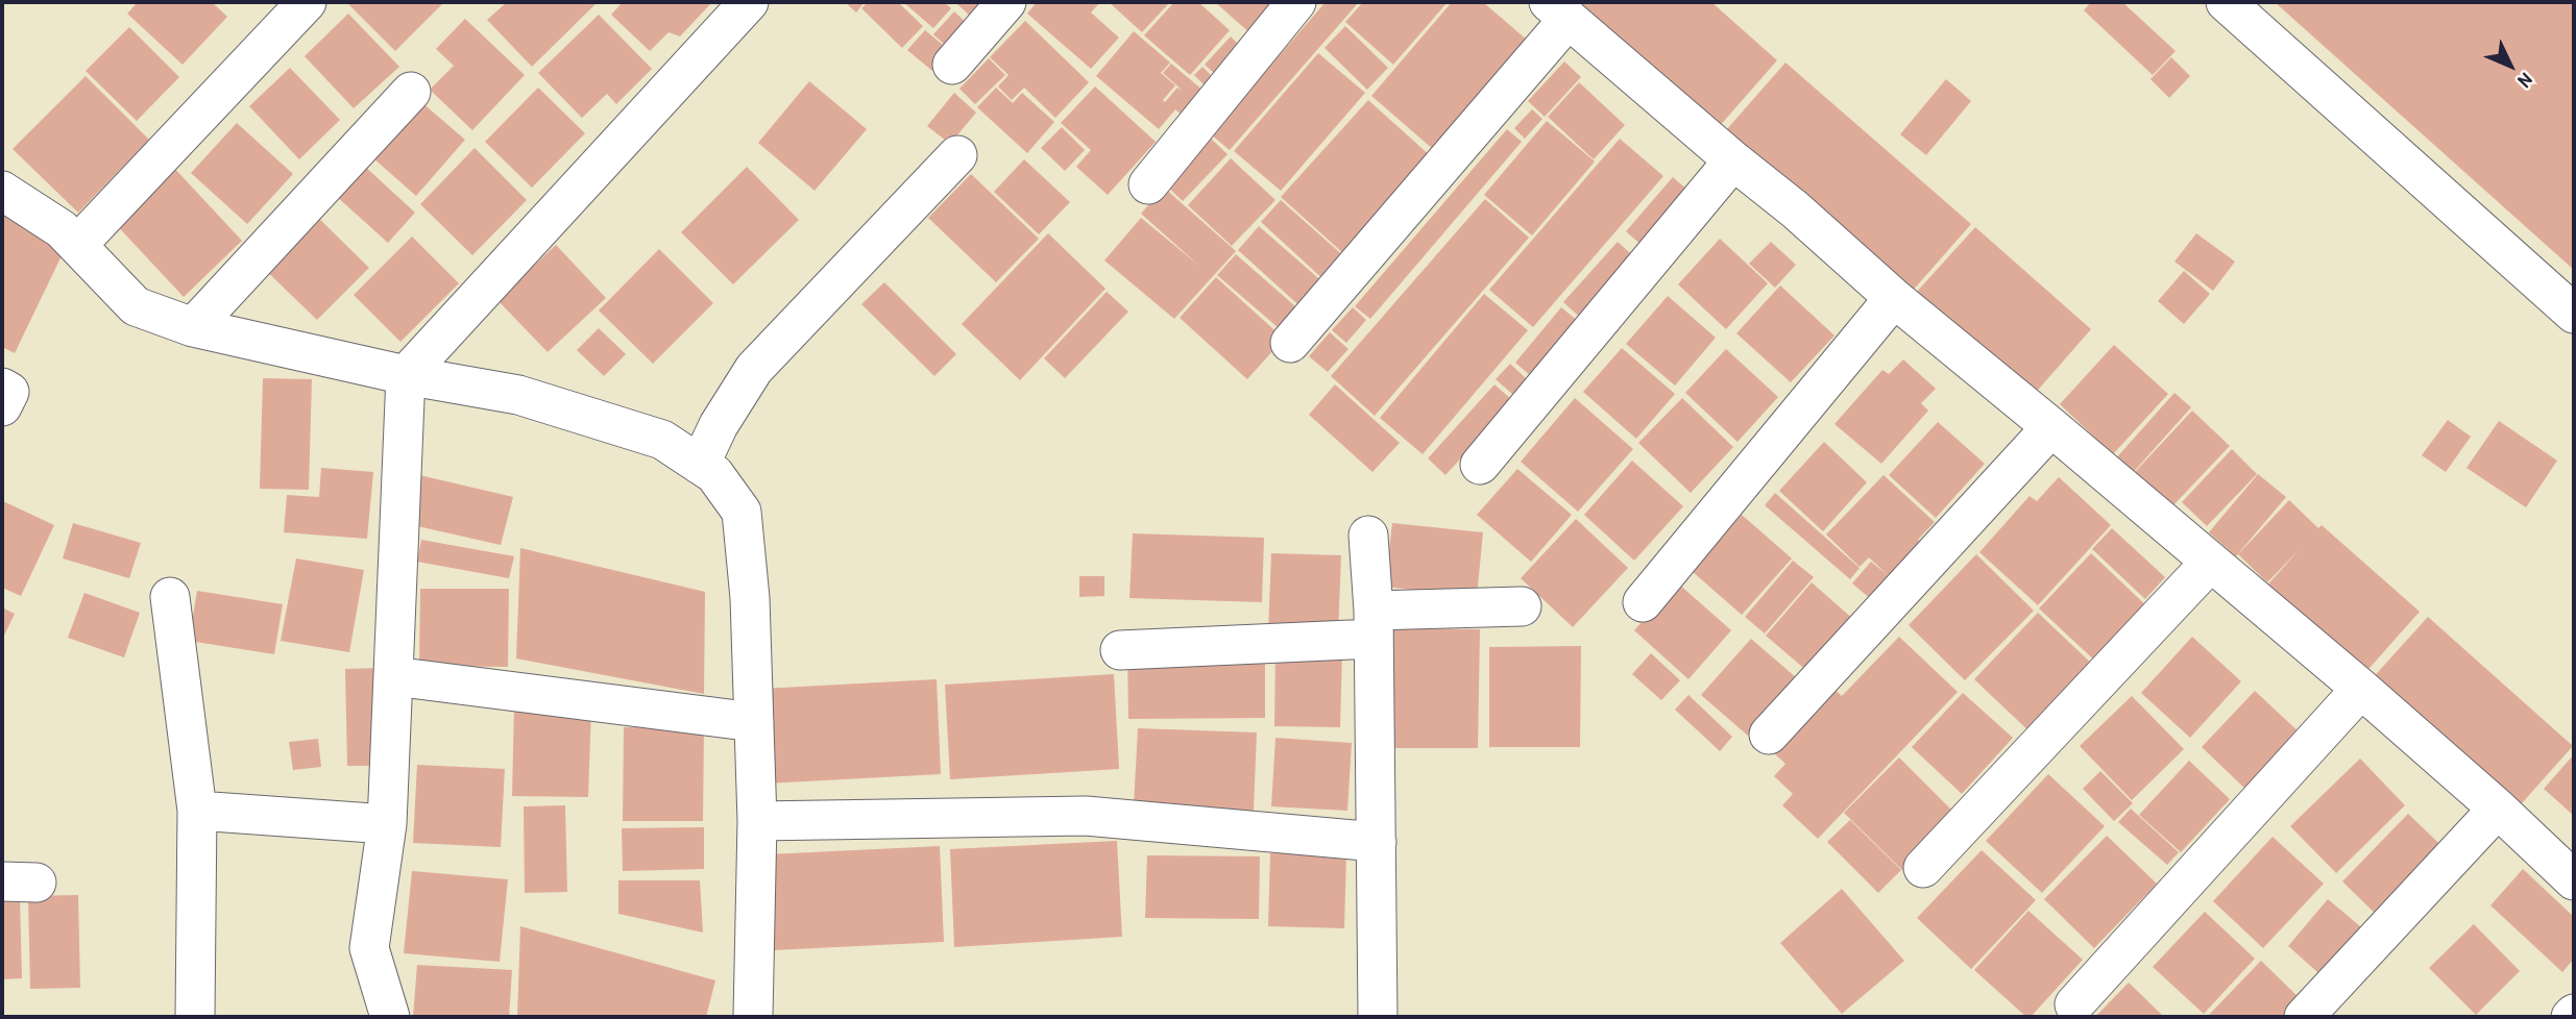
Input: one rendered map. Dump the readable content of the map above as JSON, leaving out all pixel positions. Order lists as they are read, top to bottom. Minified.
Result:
{"north":"bottom right"}
